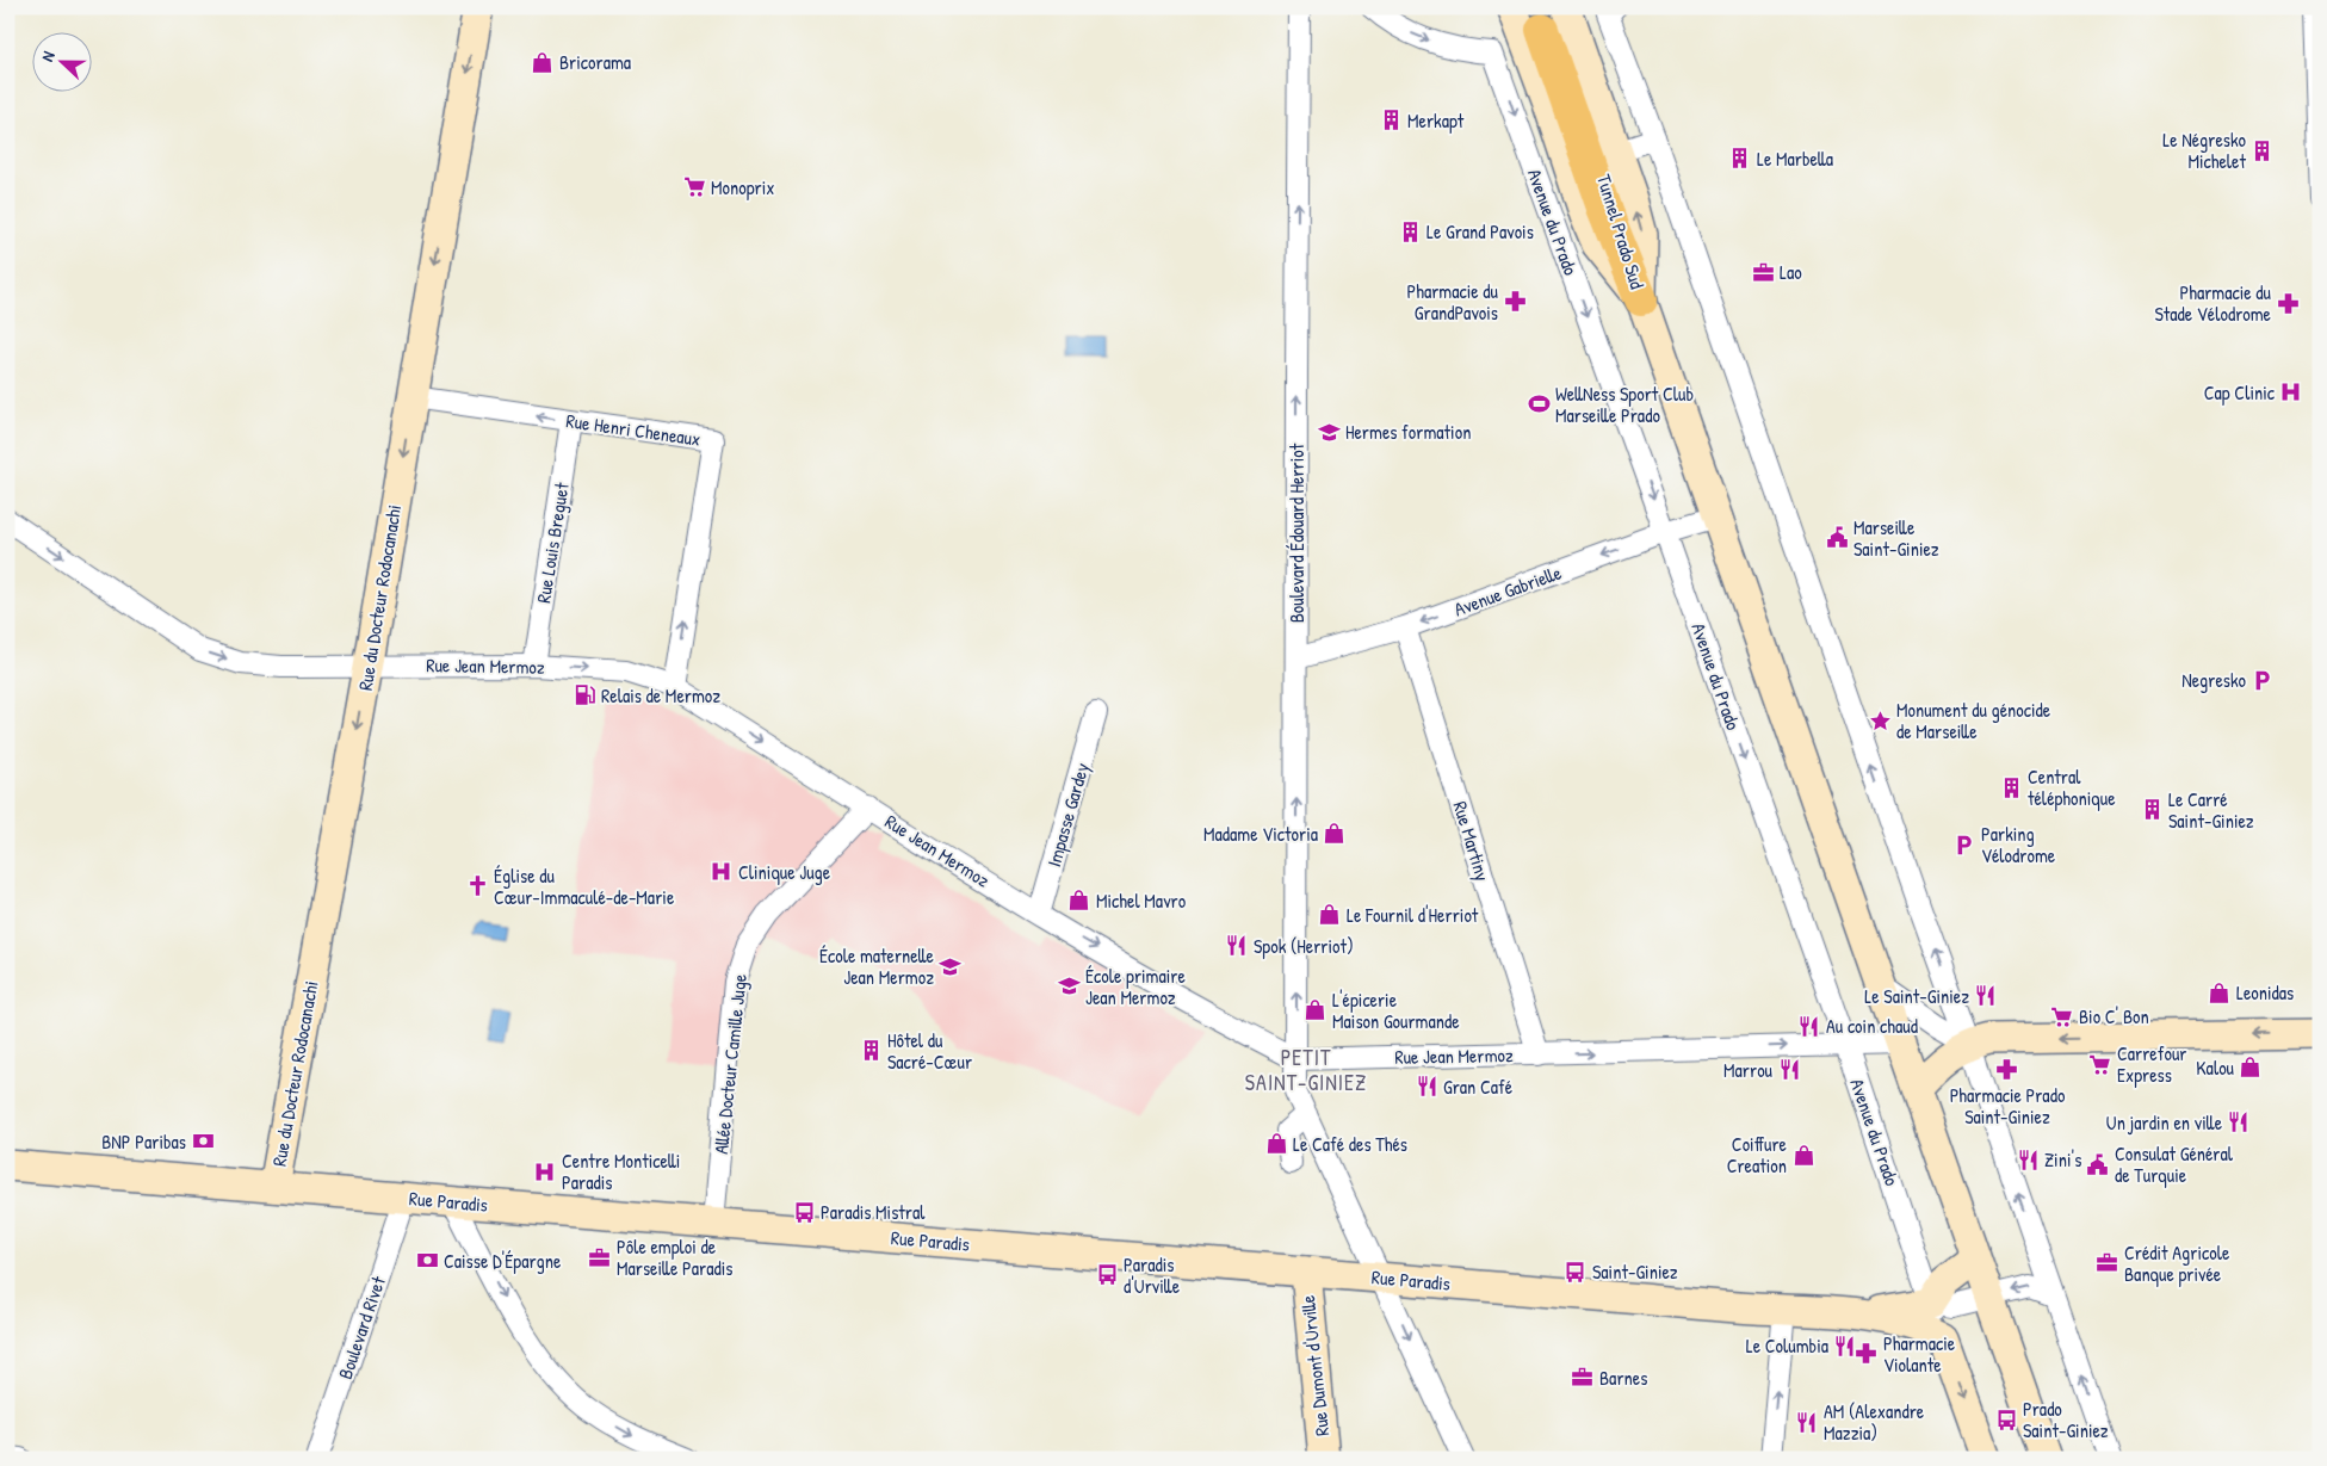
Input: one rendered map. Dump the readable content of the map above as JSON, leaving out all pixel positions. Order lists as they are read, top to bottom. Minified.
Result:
{"streets":{"highway":["Tunnel Prado Sud"],"street":["Avenue du Prado","Rue Henri Cheneaux","Boulevard Édouard Herriot","Rue Louis Breguet","Avenue Gabrielle","Rue du Docteur Rodocanachi","Rue Jean Mermoz","Impasse Gardey","Rue Martiny","Allée Docteur Camille Juge","Rue Paradis","Boulevard Rivet","Rue Dumont d'Urville"]},"crossings":[["Avenue du Prado","Tunnel Prado Sud"],["Avenue du Prado","Avenue Gabrielle"],["Avenue du Prado","Rue Jean Mermoz"],["Avenue du Prado","Rue Paradis"],["Rue Henri Cheneaux","Rue Louis Breguet"],["Rue Henri Cheneaux","Rue du Docteur Rodocanachi"],["Rue Henri Cheneaux","Rue Jean Mermoz"],["Boulevard Édouard Herriot","Avenue Gabrielle"],["Boulevard Édouard Herriot","Rue Jean Mermoz"],["Boulevard Édouard Herriot","Rue Paradis"],["Rue Louis Breguet","Rue Jean Mermoz"],["Avenue Gabrielle","Rue Martiny"],["Rue du Docteur Rodocanachi","Rue Jean Mermoz"],["Rue du Docteur Rodocanachi","Rue Paradis"],["Rue Jean Mermoz","Impasse Gardey"],["Rue Jean Mermoz","Rue Martiny"],["Rue Jean Mermoz","Allée Docteur Camille Juge"],["Allée Docteur Camille Juge","Rue Paradis"],["Rue Paradis","Boulevard Rivet"],["Rue Paradis","Rue Dumont d'Urville"]],"one_way":["Avenue Gabrielle","Rue du Docteur Rodocanachi","Rue Jean Mermoz"],"districts":["PETIT SAINT-GINIEZ"],"places":{"shop":["Bricorama","Madame Victoria","Michel Mavro","Le Fournil d'Herriot","Leonidas","L'épicerie Maison Gourmande","Kalou","Le Café des Thés","Coiffure Creation"],"building":["Merkapt","Le Négresko Michelet","Le Marbella","Le Grand Pavois","Central téléphonique","Le Carré Saint-Giniez","Hôtel du Sacré-Cœur"],"supermarket":["Monoprix","Bio C' Bon","Carrefour Express"],"office":["Lao","Pôle emploi de Marseille Paradis","Crédit Agricole Banque privée","Barnes"],"pharmacy":["Pharmacie du GrandPavois","Pharmacie du Stade Vélodrome","Pharmacie Prado Saint-Giniez","Pharmacie Violante"],"hospital":["Cap Clinic","Clinique Juge","Centre Monticelli Paradis"],"sports":["WellNess Sport Club Marseille Prado"],"school or university":["Hermes formation","École maternelle Jean Mermoz","École primaire Jean Mermoz"],"public building":["Marseille Saint-Giniez","Consulat Général de Turquie"],"parking":["Negresko","Parking Vélodrome"],"fuel station":["Relais de Mermoz"],"place":["Monument du génocide de Marseille"],"church":["Église du Cœur-Immaculé-de-Marie"],"restaurant":["Spok (Herriot)","Le Saint-Giniez","Au coin chaud","Marrou","Gran Café","Un jardin en ville","Zini's","Le Columbia","AM (Alexandre Mazzia)"],"bank":["BNP Paribas","Caisse D'Épargne"],"bus stop":["Paradis Mistral","Saint-Giniez","Paradis d'Urville","Prado Saint-Giniez"]},"north":"left"}
